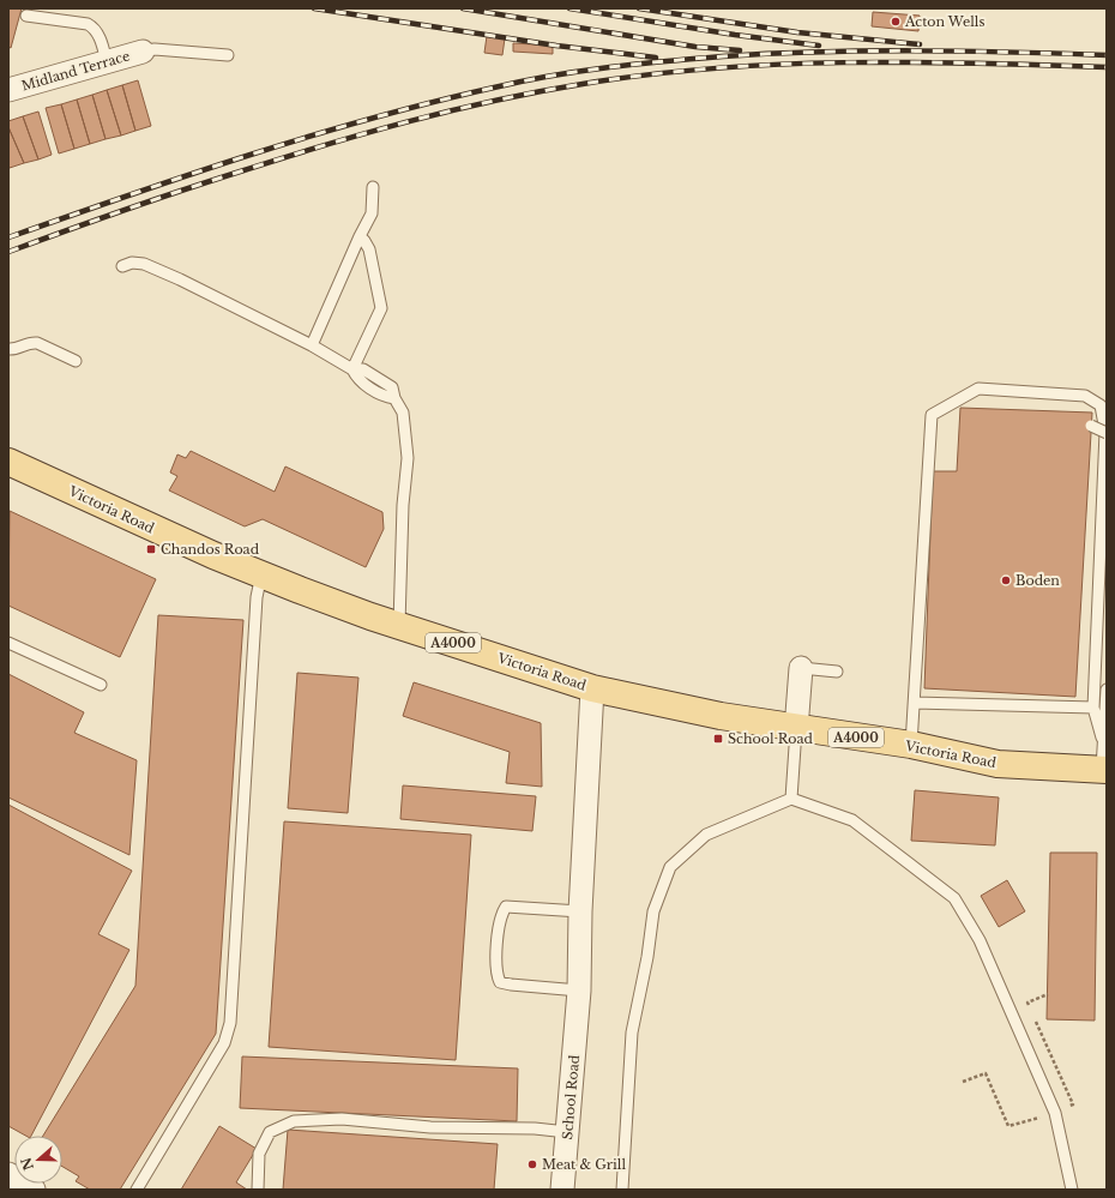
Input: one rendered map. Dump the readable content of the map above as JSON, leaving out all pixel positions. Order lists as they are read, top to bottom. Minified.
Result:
{"streets":{"main road":["Victoria Road","A4000"],"street":["Midland Terrace","School Road"]},"crossings":[["Victoria Road","School Road"]],"places":{"other":["Acton Wells","Boden","Meat & Grill"],"transit":["Chandos Road","School Road"]},"north":"left"}
